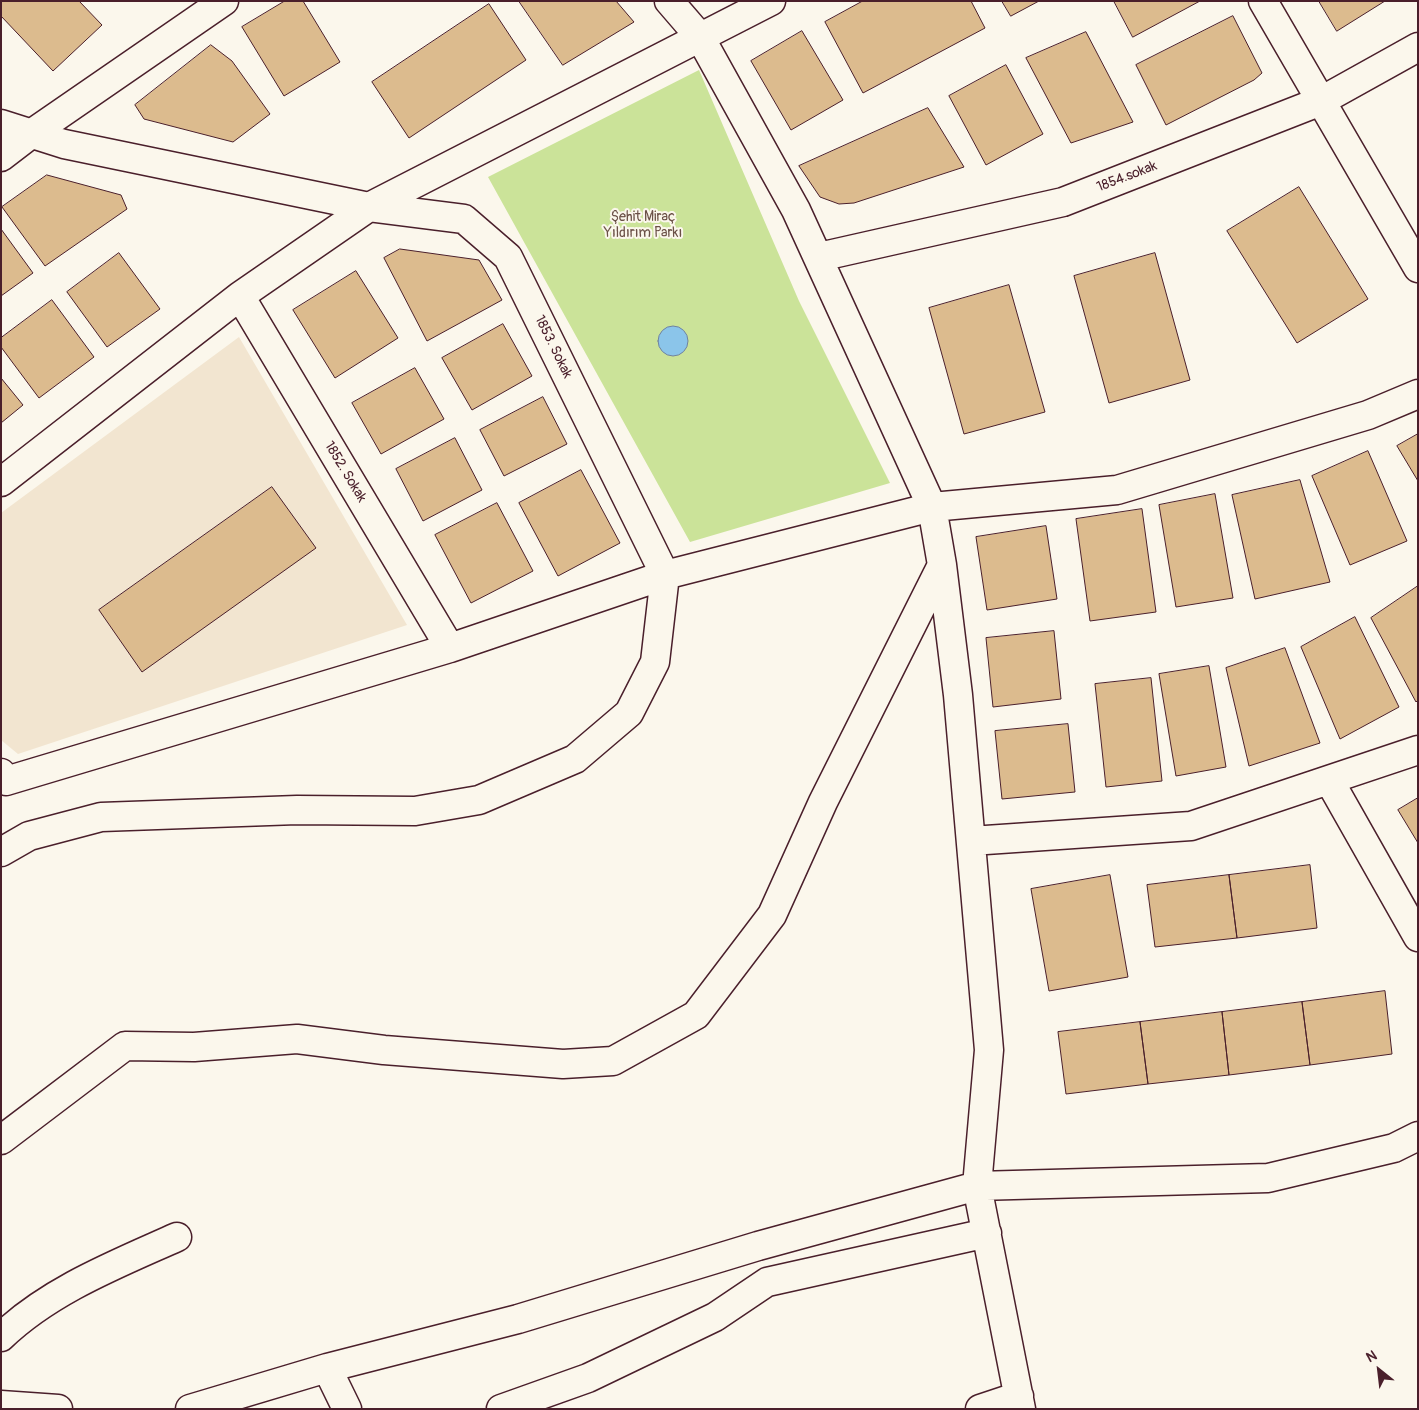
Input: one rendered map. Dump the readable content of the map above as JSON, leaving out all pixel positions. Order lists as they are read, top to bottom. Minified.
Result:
{"streets":{"street":["1854.sokak","1853. Sokak","1852. Sokak"]},"parks":["Şehit Miraç Yıldırım Parkı"],"north":"top left"}
